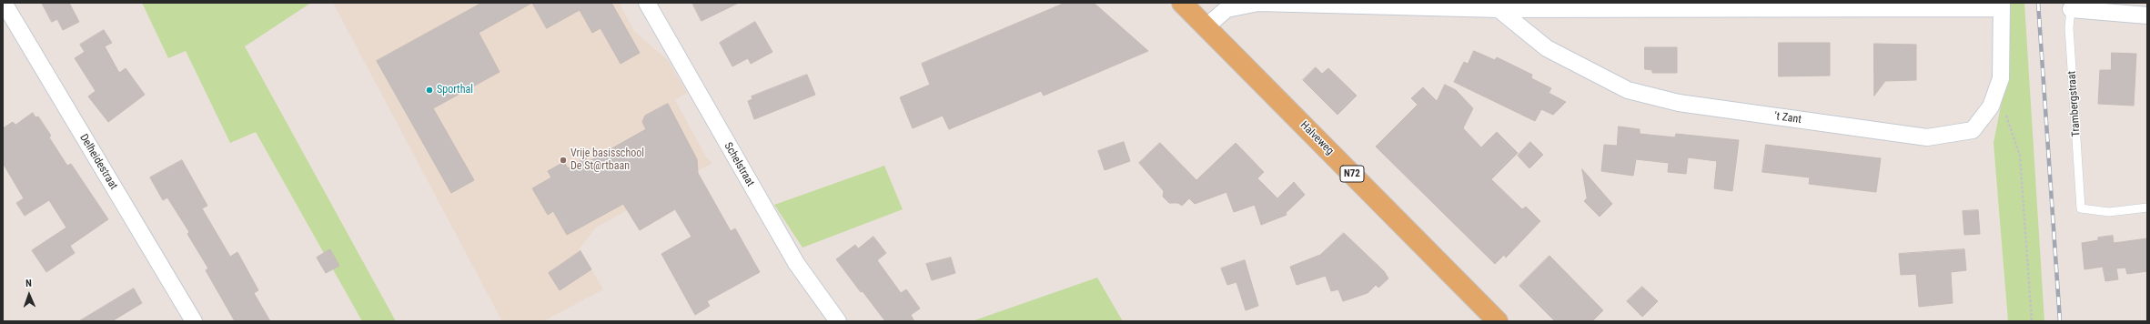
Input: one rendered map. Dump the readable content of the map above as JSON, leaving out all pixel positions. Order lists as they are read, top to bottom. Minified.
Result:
{"streets":{"main road":["Halveweg","N72"],"street":["Trambergstraat","'t Zant","Delheidestraat","Schelstraat"]},"crossings":[["'t Zant","Halveweg"]],"places":["Sporthal","Vrije basisschool De St@rtbaan"],"north":"top"}
